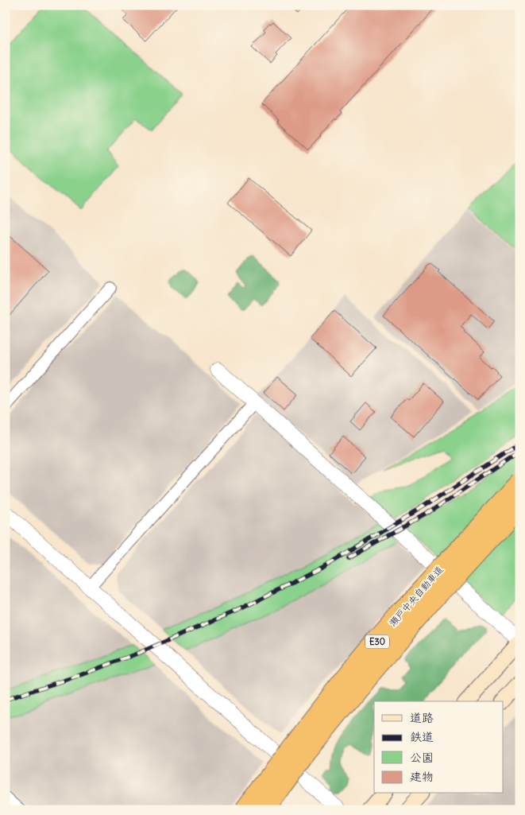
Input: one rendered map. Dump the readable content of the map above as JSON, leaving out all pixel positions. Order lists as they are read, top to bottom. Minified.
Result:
{"streets":{"highway":["瀬戸中央自動車道","E30"]},"legend":["道路","鉄道","公園","建物"]}
